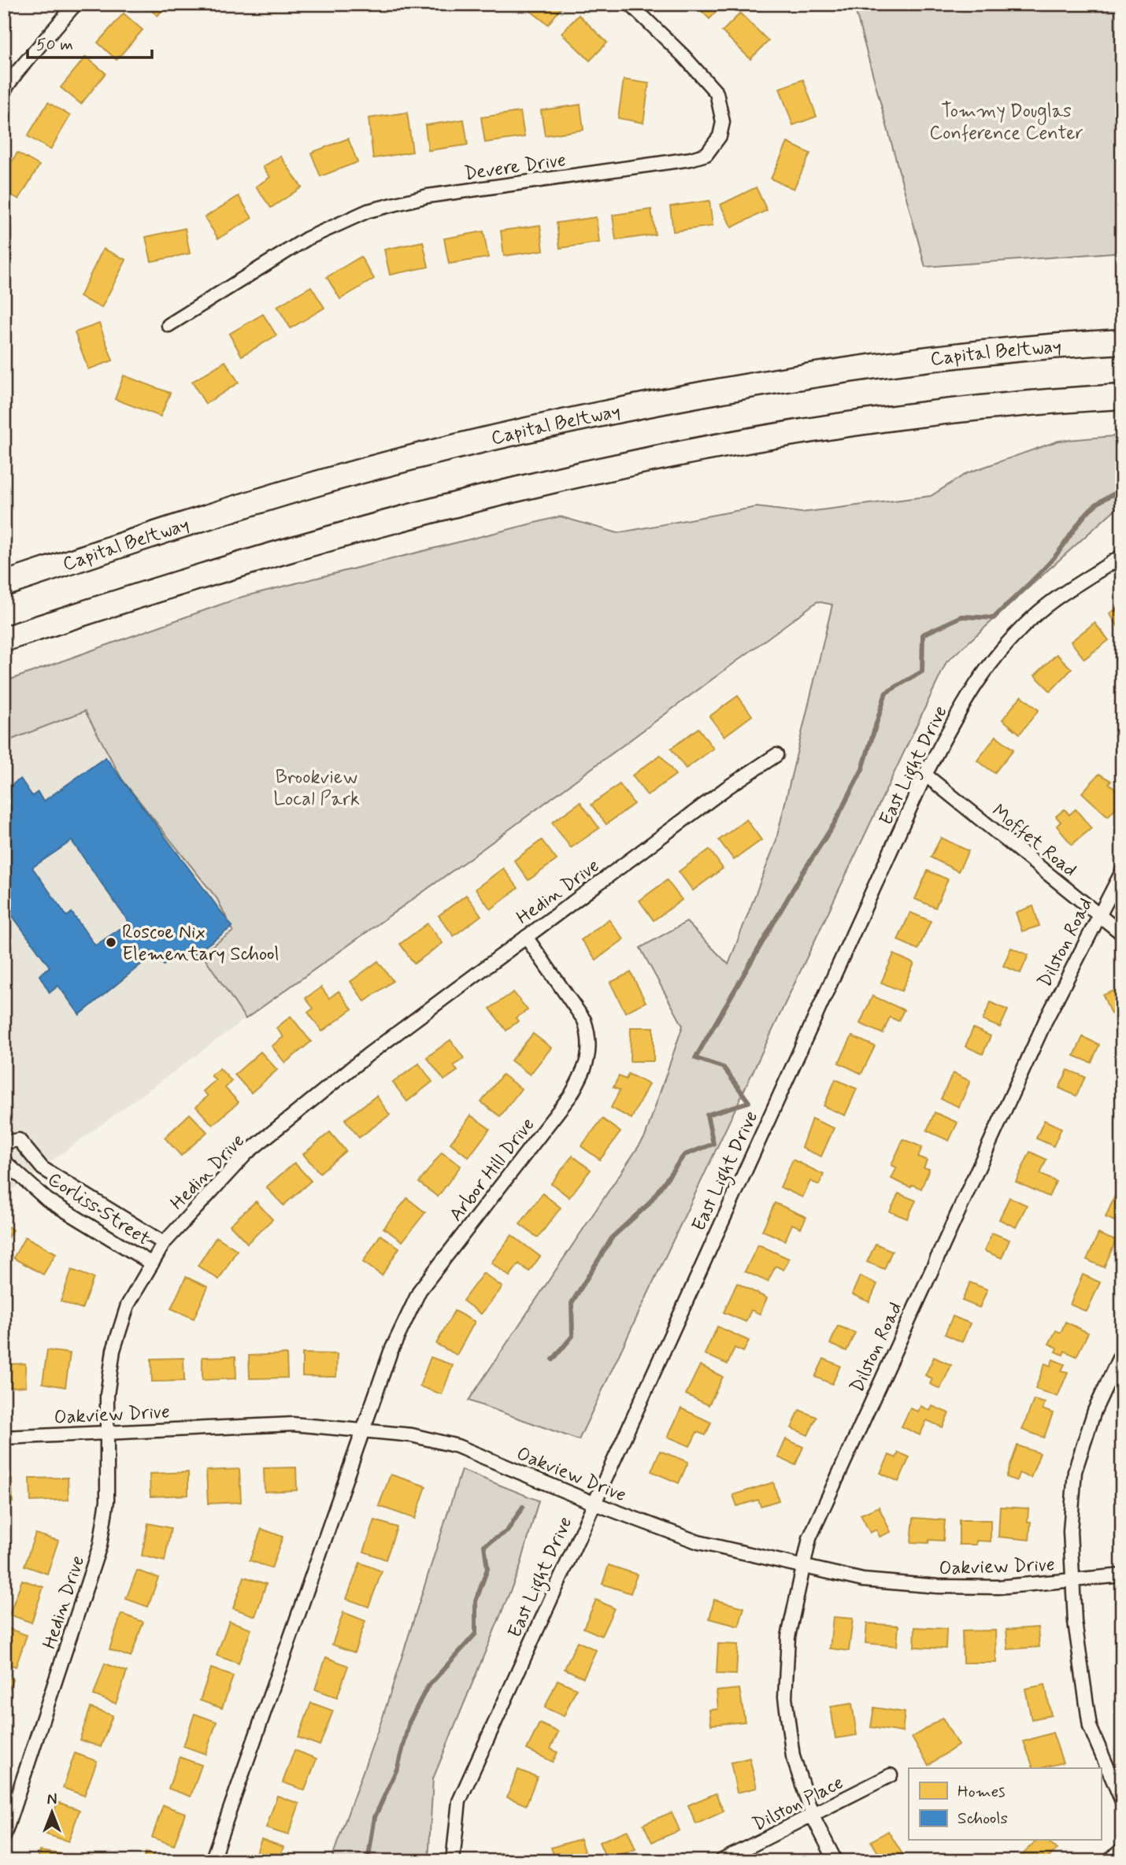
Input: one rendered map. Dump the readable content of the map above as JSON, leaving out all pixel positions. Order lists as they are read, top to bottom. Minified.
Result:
{"streets":{"highway":["Capital Beltway"],"street":["Devere Drive","East Light Drive","Moffet Road","Hedin Drive","Dilston Road","Arbor Hill Drive","Corliss Street","Oakview Drive","Dilston Place"]},"crossings":[["East Light Drive","Moffet Road"],["East Light Drive","Oakview Drive"],["Moffet Road","Dilston Road"],["Hedin Drive","Arbor Hill Drive"],["Hedin Drive","Corliss Street"],["Hedin Drive","Oakview Drive"],["Dilston Road","Oakview Drive"],["Dilston Road","Dilston Place"],["Arbor Hill Drive","Oakview Drive"]],"parks":["Tommy Douglas Conference Center","Brookview Local Park"],"places":["Roscoe Nix Elementary School"],"legend":["Homes","Schools"],"scale_bar":"50 m","north":"top"}
